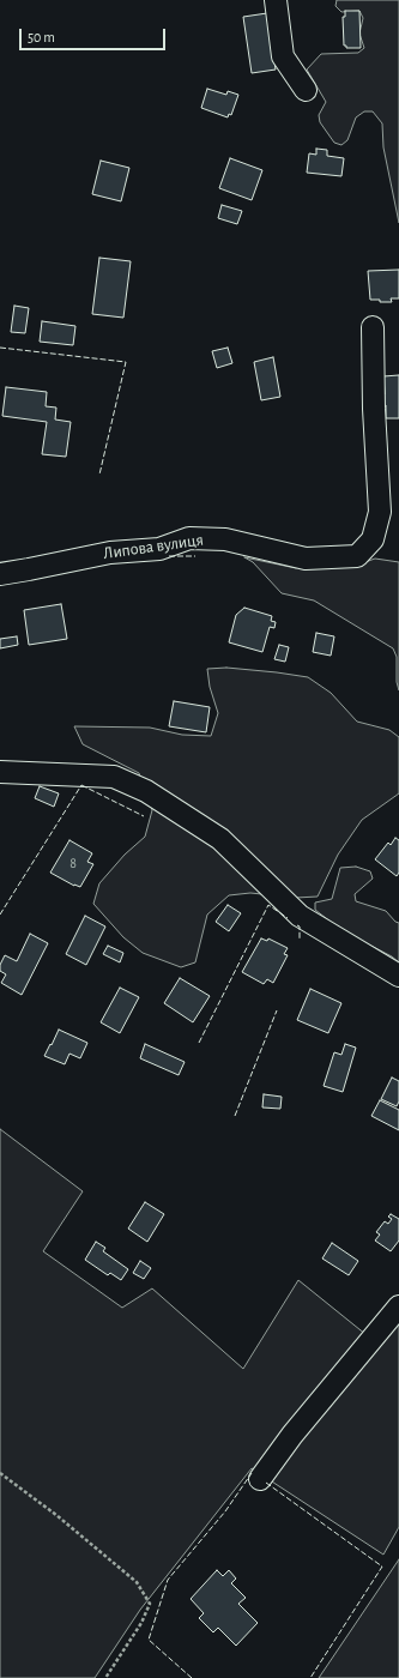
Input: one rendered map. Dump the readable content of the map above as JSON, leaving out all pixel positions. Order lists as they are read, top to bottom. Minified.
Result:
{"streets":{"street":["Липова вулиця"]},"house_numbers":["8"],"scale_bar":"50 m"}
